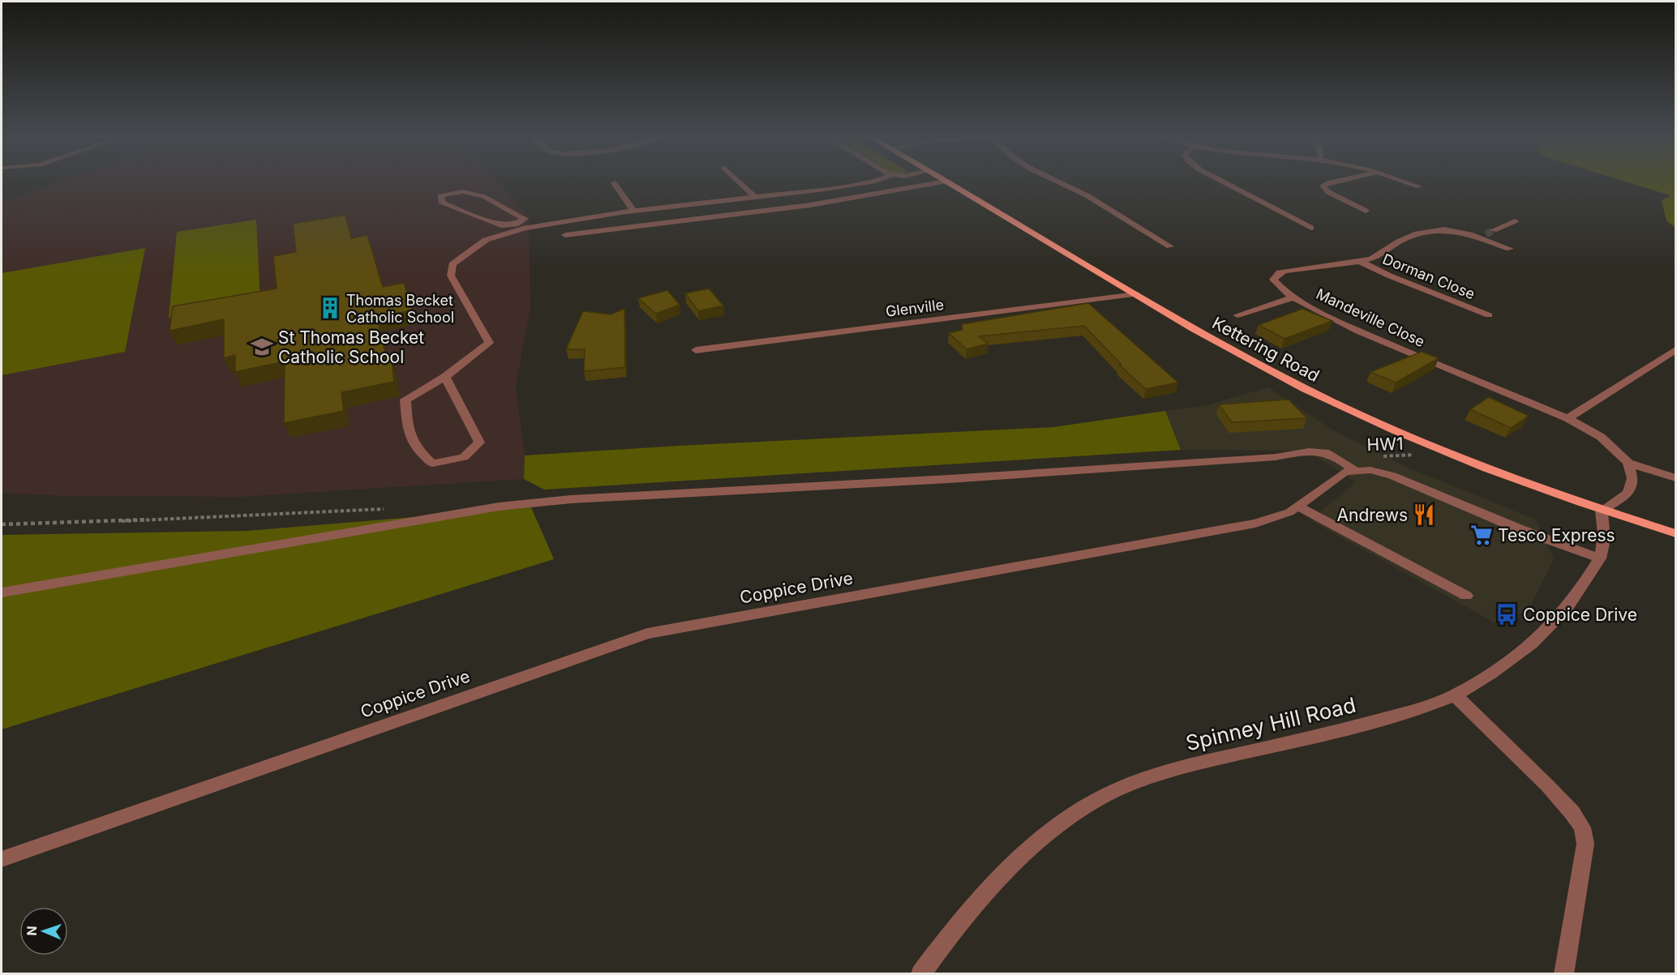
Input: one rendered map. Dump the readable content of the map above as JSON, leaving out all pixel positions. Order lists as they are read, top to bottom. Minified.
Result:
{"streets":{"main road":["Kettering Road"],"street":["Dorman Close","Glenville","Mandeville Close","Coppice Drive","Spinney Hill Road"],"path":["HW1"]},"crossings":[["Dorman Close","Mandeville Close"],["Glenville","Kettering Road"],["Kettering Road","HW1"],["Kettering Road","Spinney Hill Road"],["Coppice Drive","Spinney Hill Road"]],"places":{"building":["Thomas Becket Catholic School"],"school or university":["St Thomas Becket Catholic School"],"restaurant":["Andrews"],"supermarket":["Tesco Express"],"bus stop":["Coppice Drive"]},"north":"left"}
